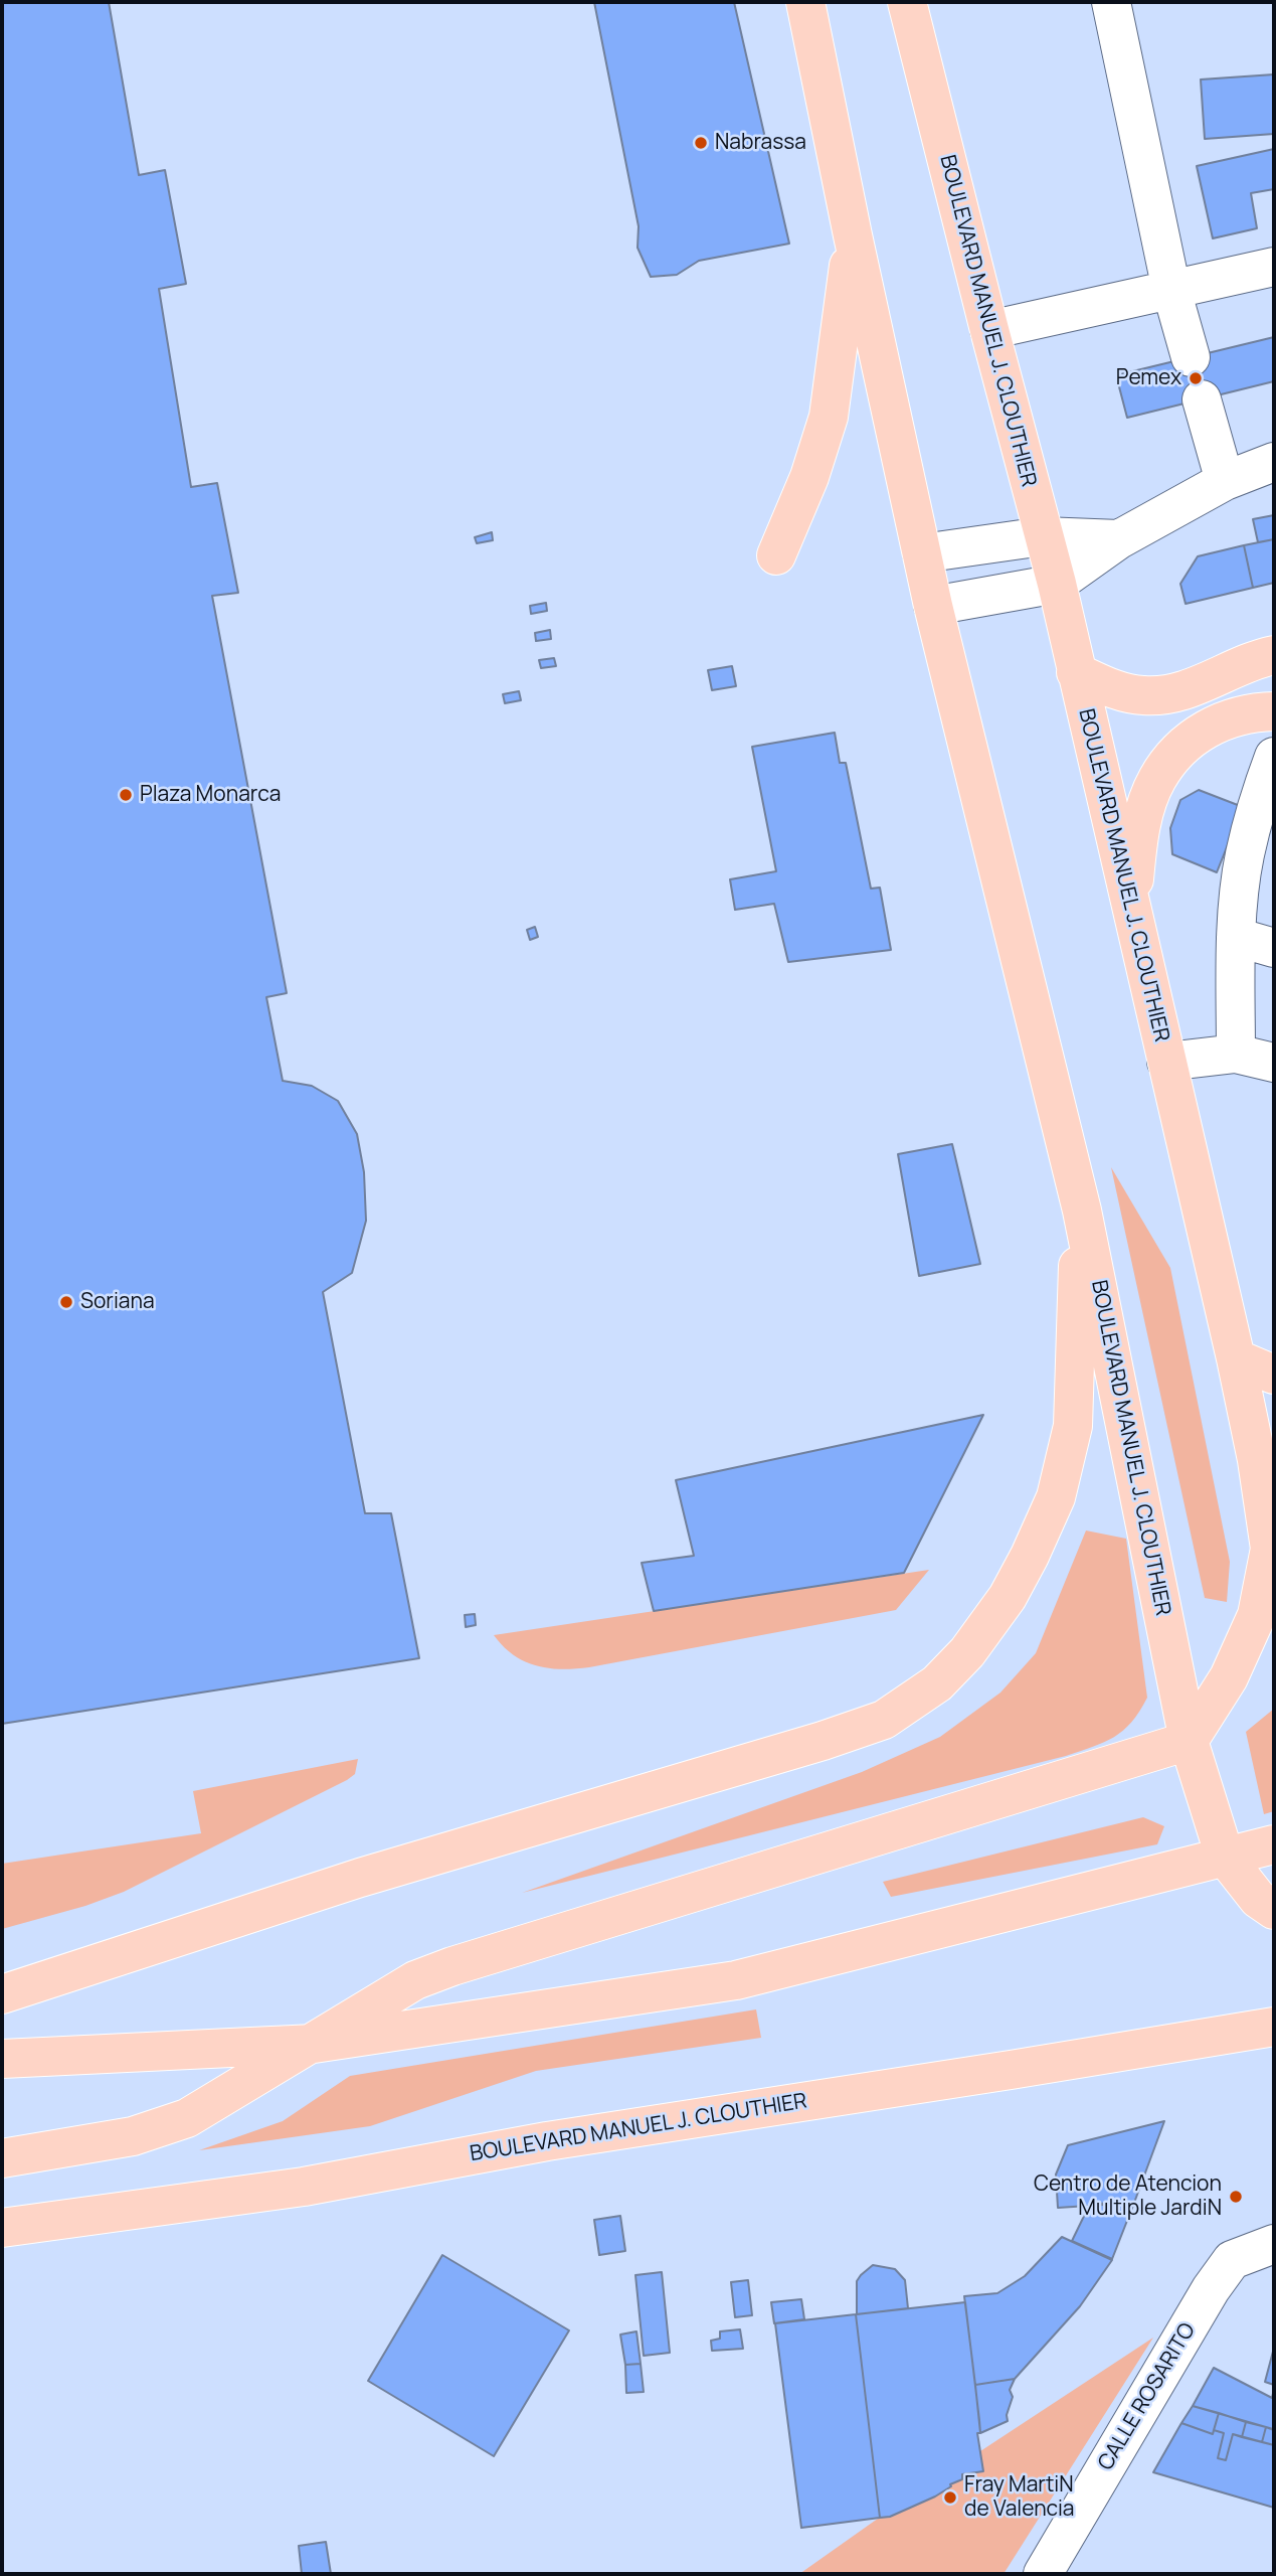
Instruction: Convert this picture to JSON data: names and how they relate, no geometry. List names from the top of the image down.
{
  "streets": {
    "main road": ["BOULEVARD MANUEL J. CLOUTHIER"],
    "street": ["CALLE ROSARITO"]
  },
  "places": [
    "Nabrassa",
    "Pemex",
    "Plaza Monarca",
    "Soriana",
    "Centro de Atencion Multiple JardiN",
    "Fray MartiN de Valencia"
  ]
}
